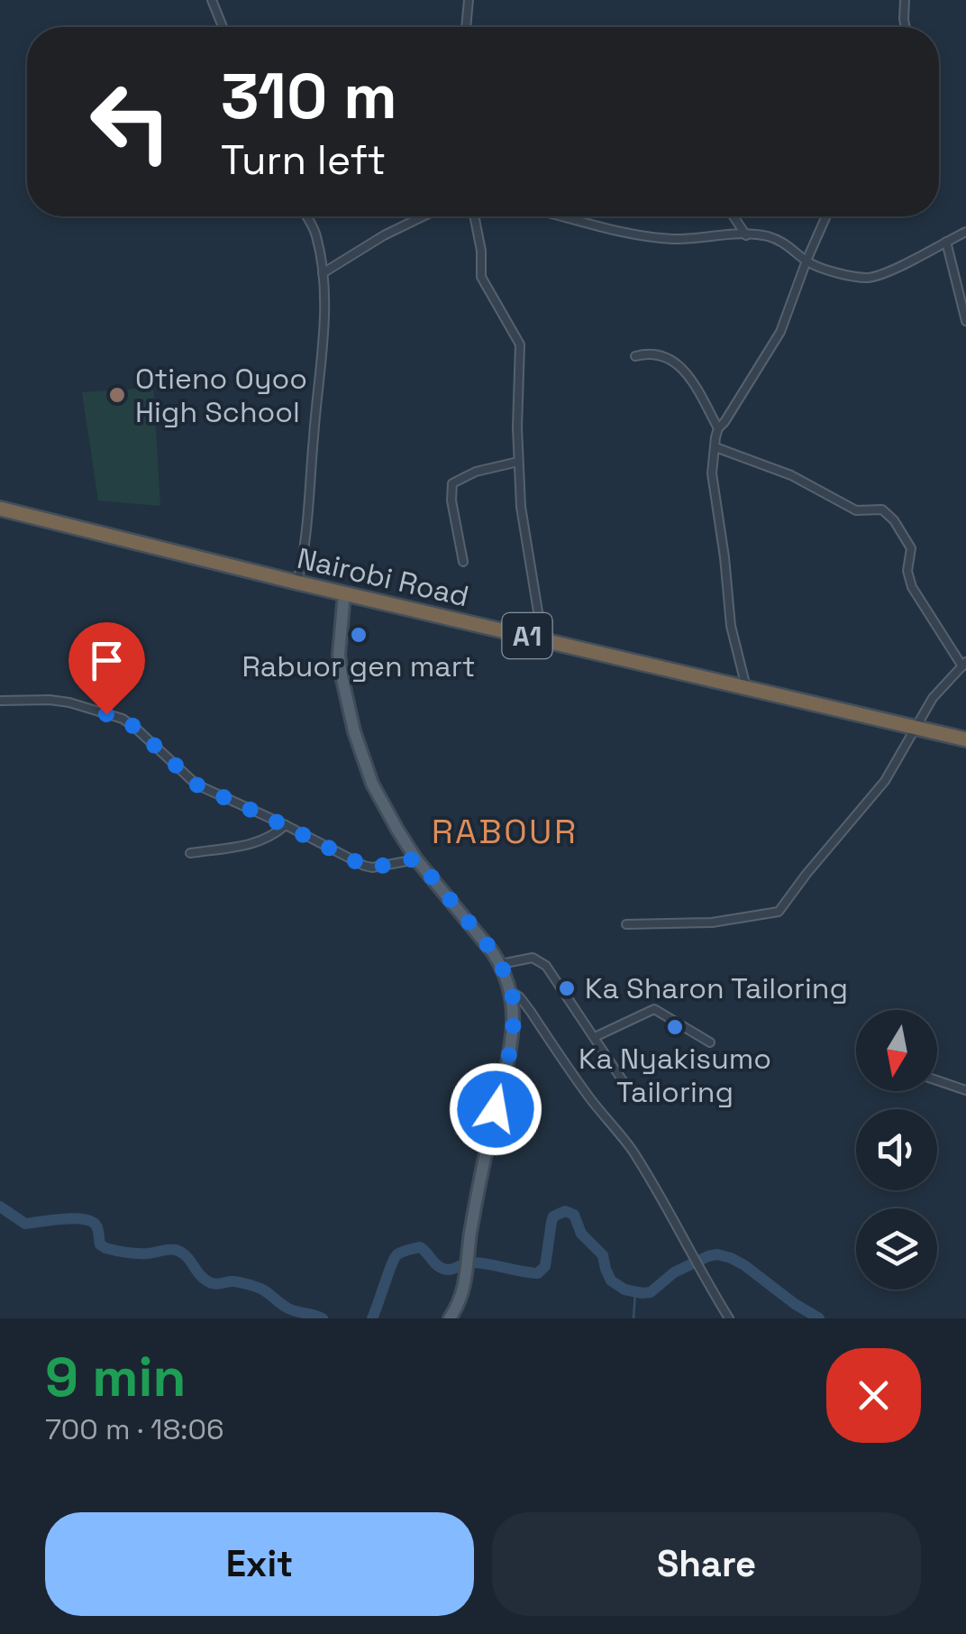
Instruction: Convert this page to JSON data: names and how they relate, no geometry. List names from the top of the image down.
{
  "streets": {
    "highway": ["Nairobi Road", "A1"]
  },
  "districts": ["RABOUR"],
  "places": [
    "Otieno Oyoo High School",
    "Rabuor gen mart",
    "Ka Sharon Tailoring",
    "Ka Nyakisumo Tailoring"
  ],
  "north": "bottom",
  "page": {
    "turn": ["310 m", "Turn left"],
    "heading": ["9 min", "700 m · 18:06"],
    "buttons": ["Exit", "Share"]
  }
}
